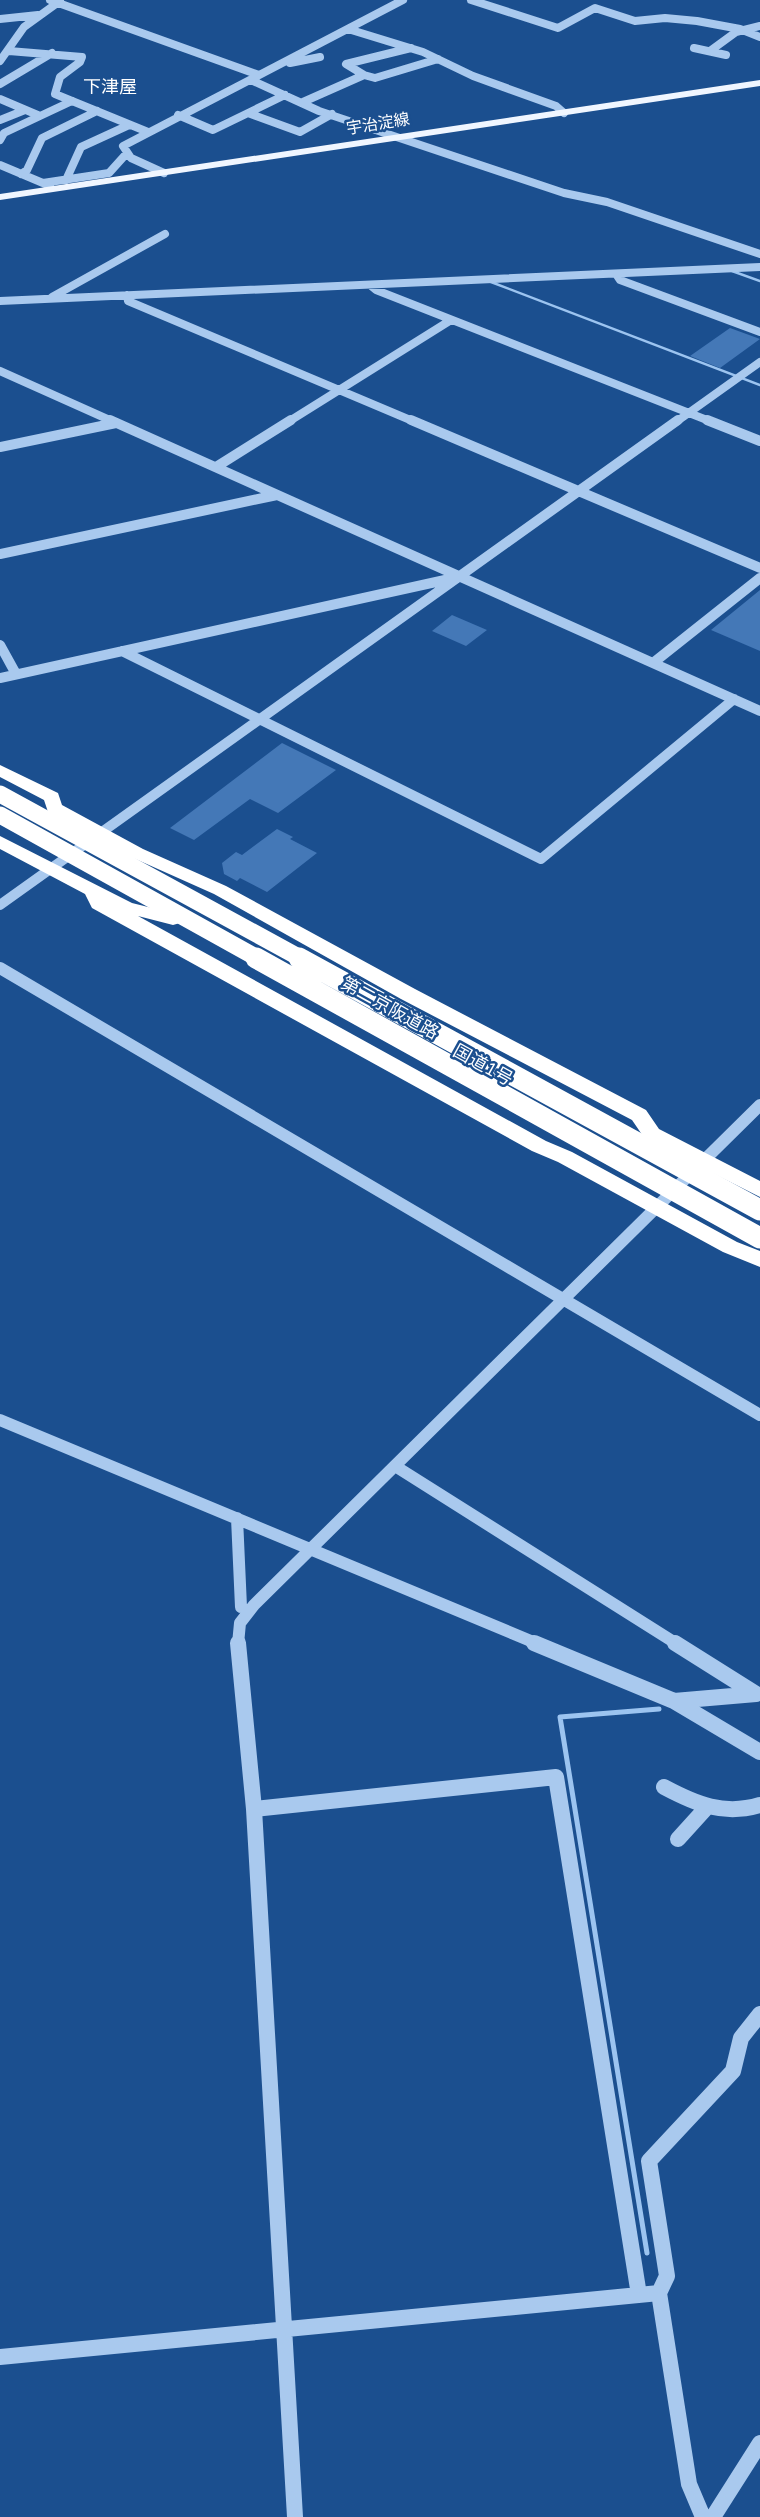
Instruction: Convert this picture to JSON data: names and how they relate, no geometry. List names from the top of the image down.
{
  "streets": {
    "highway": ["第二京阪道路", "国道1号"],
    "main road": ["宇治淀線"]
  },
  "crossings": [
    ["第二京阪道路", "国道1号"]
  ],
  "districts": ["下津屋"]
}
